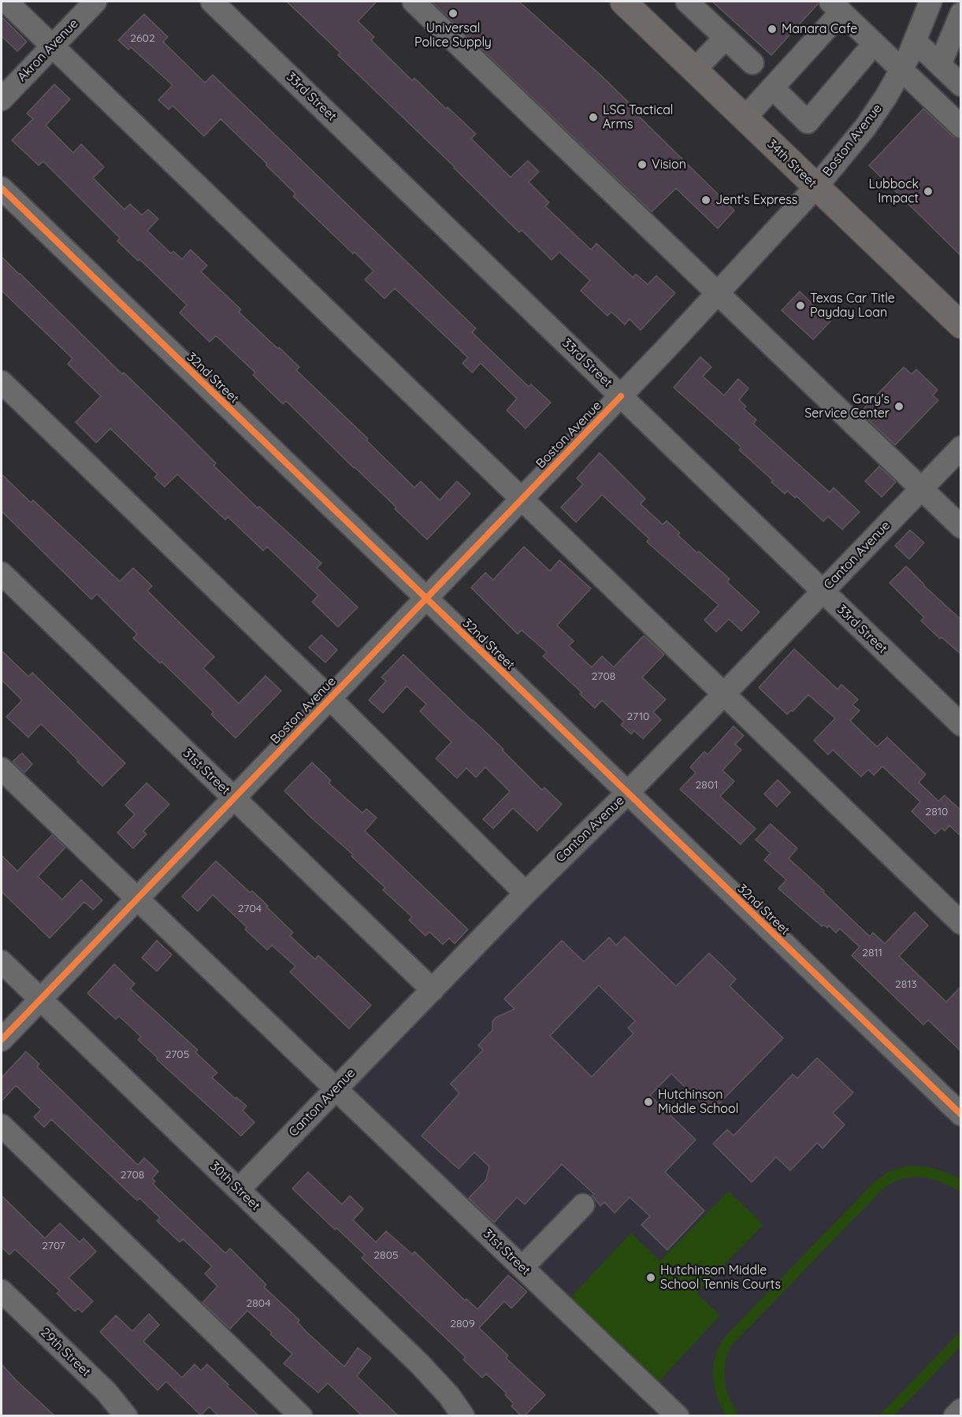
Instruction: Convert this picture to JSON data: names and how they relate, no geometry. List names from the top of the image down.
{
  "streets": {
    "main road": ["34th Street"],
    "street": [
      "Akron Avenue",
      "33rd Street",
      "Boston Avenue",
      "32nd Street",
      "Canton Avenue",
      "31st Street",
      "30th Street",
      "29th Street"
    ]
  },
  "crossings": [
    ["33rd Street", "Boston Avenue"],
    ["33rd Street", "Canton Avenue"],
    ["Boston Avenue", "34th Street"],
    ["Boston Avenue", "32nd Street"],
    ["Boston Avenue", "31st Street"],
    ["Boston Avenue", "30th Street"],
    ["32nd Street", "Canton Avenue"],
    ["Canton Avenue", "31st Street"],
    ["Canton Avenue", "30th Street"]
  ],
  "places": [
    "Universal Police Supply",
    "Manara Cafe",
    "LSG Tactical Arms",
    "Vision",
    "Lubbock Impact",
    "Jent's Express",
    "Texas Car Title Payday Loan",
    "Gary's Service Center",
    "Hutchinson Middle School",
    "Hutchinson Middle School Tennis Courts"
  ],
  "house_numbers": [
    "2602",
    "2708",
    "2710",
    "2801",
    "2810",
    "2704",
    "2811",
    "2813",
    "2705",
    "2708",
    "2707",
    "2805",
    "2804",
    "2809"
  ]
}
